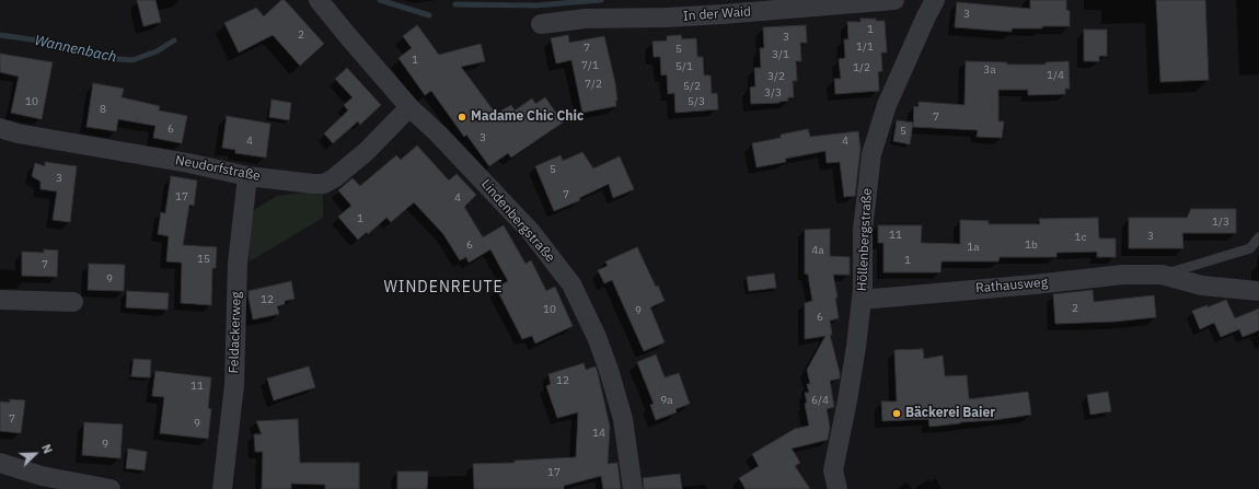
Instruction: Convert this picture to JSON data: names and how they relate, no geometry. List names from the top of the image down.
{
  "streets": {
    "street": [
      "In der Waid",
      "Neudorfstraße",
      "Lindenbergstraße",
      "Höllenbergstraße",
      "Rathausweg",
      "Feldackerweg"
    ]
  },
  "crossings": [
    ["Neudorfstraße", "Lindenbergstraße"],
    ["Neudorfstraße", "Feldackerweg"],
    ["Höllenbergstraße", "Rathausweg"]
  ],
  "districts": ["WINDENREUTE"],
  "water": ["Wannenbach"],
  "places": ["Madame Chic Chic", "Bäckerei Baier"],
  "house_numbers": [
    "3",
    "1",
    "2",
    "3",
    "1/1",
    "7",
    "5",
    "3/1",
    "1",
    "7/1",
    "5/1",
    "1/2",
    "3a",
    "1/4",
    "3/2",
    "7/2",
    "5/2",
    "3/3",
    "10",
    "5/3",
    "8",
    "7",
    "6",
    "5",
    "3",
    "4",
    "4",
    "5",
    "3",
    "7",
    "17",
    "4",
    "1",
    "1/3",
    "11",
    "3",
    "1c",
    "6",
    "1b",
    "1a",
    "4a",
    "15",
    "1",
    "7",
    "9",
    "12",
    "2",
    "10",
    "9",
    "6",
    "12",
    "11",
    "9a",
    "6/4",
    "7",
    "9",
    "14",
    "9",
    "17"
  ],
  "north": "top right"
}
